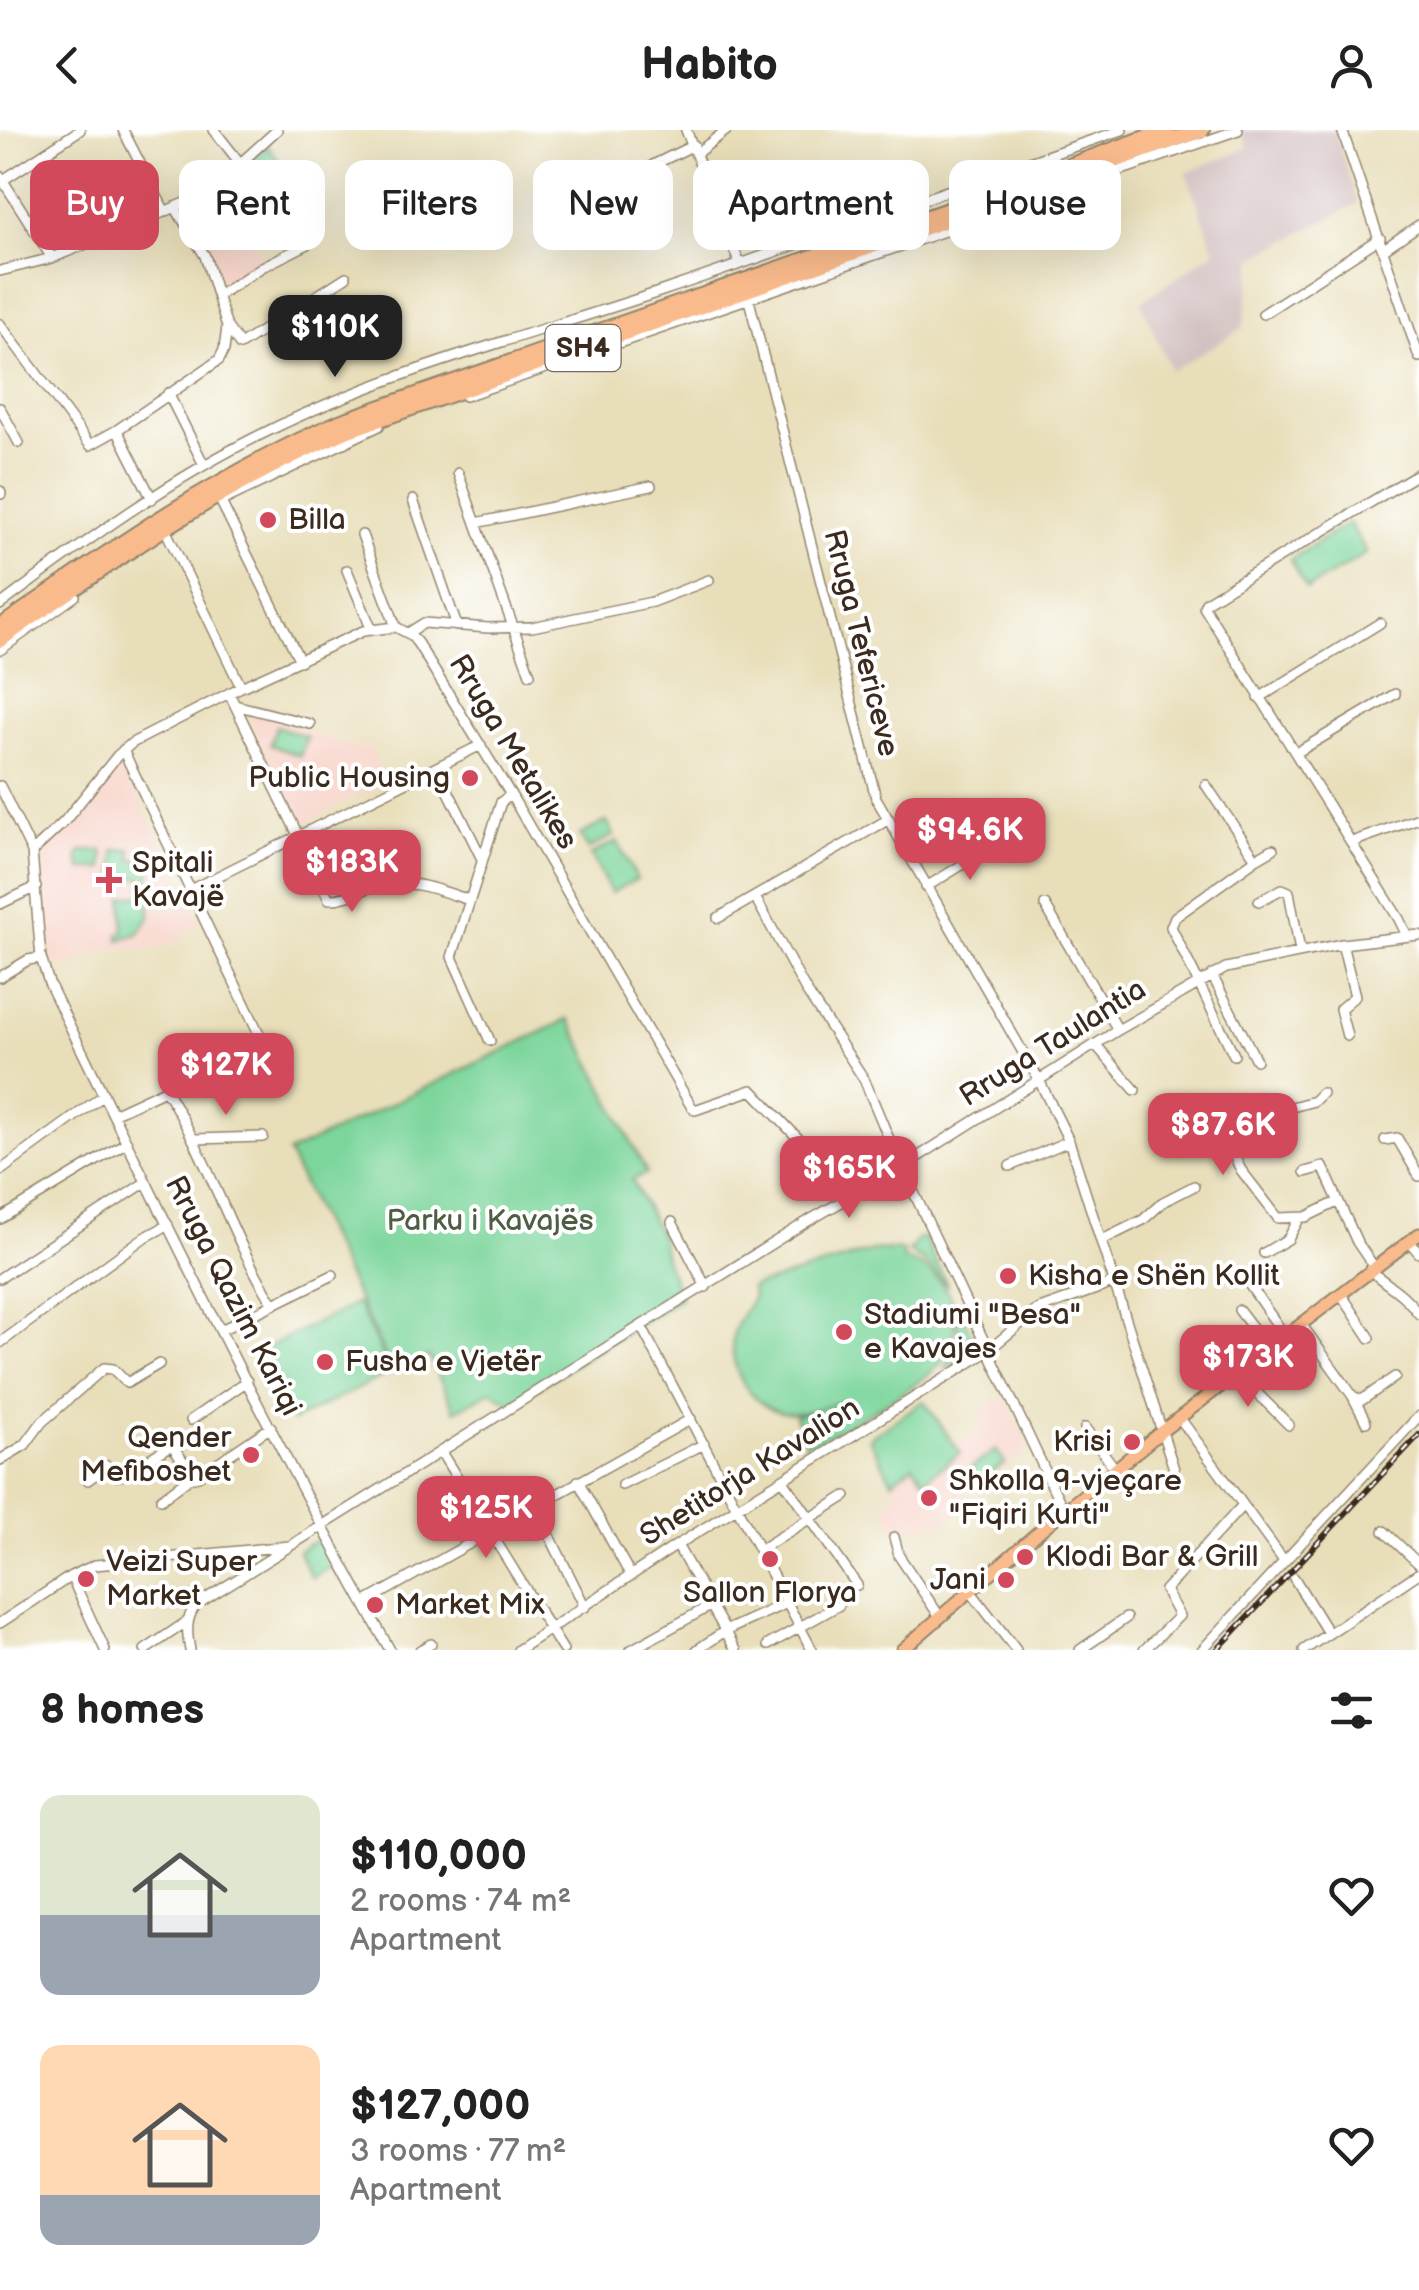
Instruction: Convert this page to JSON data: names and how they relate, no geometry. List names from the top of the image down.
{
  "streets": {
    "highway": ["SH4"],
    "street": [
      "Rruga Tefericeve",
      "Rruga Metalikes",
      "Rruga Taulantia",
      "Rruga Qazim Kariqi",
      "Shetitorja Kavalion"
    ]
  },
  "crossings": [
    ["Rruga Tefericeve", "Rruga Taulantia"],
    ["Rruga Tefericeve", "Shetitorja Kavalion"],
    ["Rruga Metalikes", "Rruga Taulantia"],
    ["Rruga Metalikes", "Rruga Qazim Kariqi"],
    ["Rruga Taulantia", "Rruga Qazim Kariqi"]
  ],
  "parks": ["Parku i Kavajës"],
  "places": {
    "other": [
      "Billa",
      "Public Housing",
      "Kisha e Shën Kollit",
      "Stadiumi \"Besa\" e Kavajes",
      "Fusha e Vjetër",
      "Krisi",
      "Qender Mefiboshet",
      "Shkolla 9-vjeçare \"Fiqiri Kurti\"",
      "Klodi Bar & Grill",
      "Sallon Florya",
      "Veizi Super Market",
      "Jani",
      "Market Mix"
    ],
    "health": ["Spitali Kavajë"]
  },
  "page": {
    "header": "Habito",
    "chip": [
      "Buy",
      "Rent",
      "Filters",
      "New",
      "Apartment",
      "House"
    ],
    "price": [
      "$110K",
      "$94.6K",
      "$183K",
      "$127K",
      "$87.6K",
      "$165K",
      "$173K",
      "$125K"
    ],
    "heading": "8 homes",
    "list": [
      {
        "name": "$110,000",
        "note": "2 rooms · 74 m² · Apartment"
      },
      {
        "name": "$127,000",
        "note": "3 rooms · 77 m² · Apartment"
      }
    ]
  }
}
